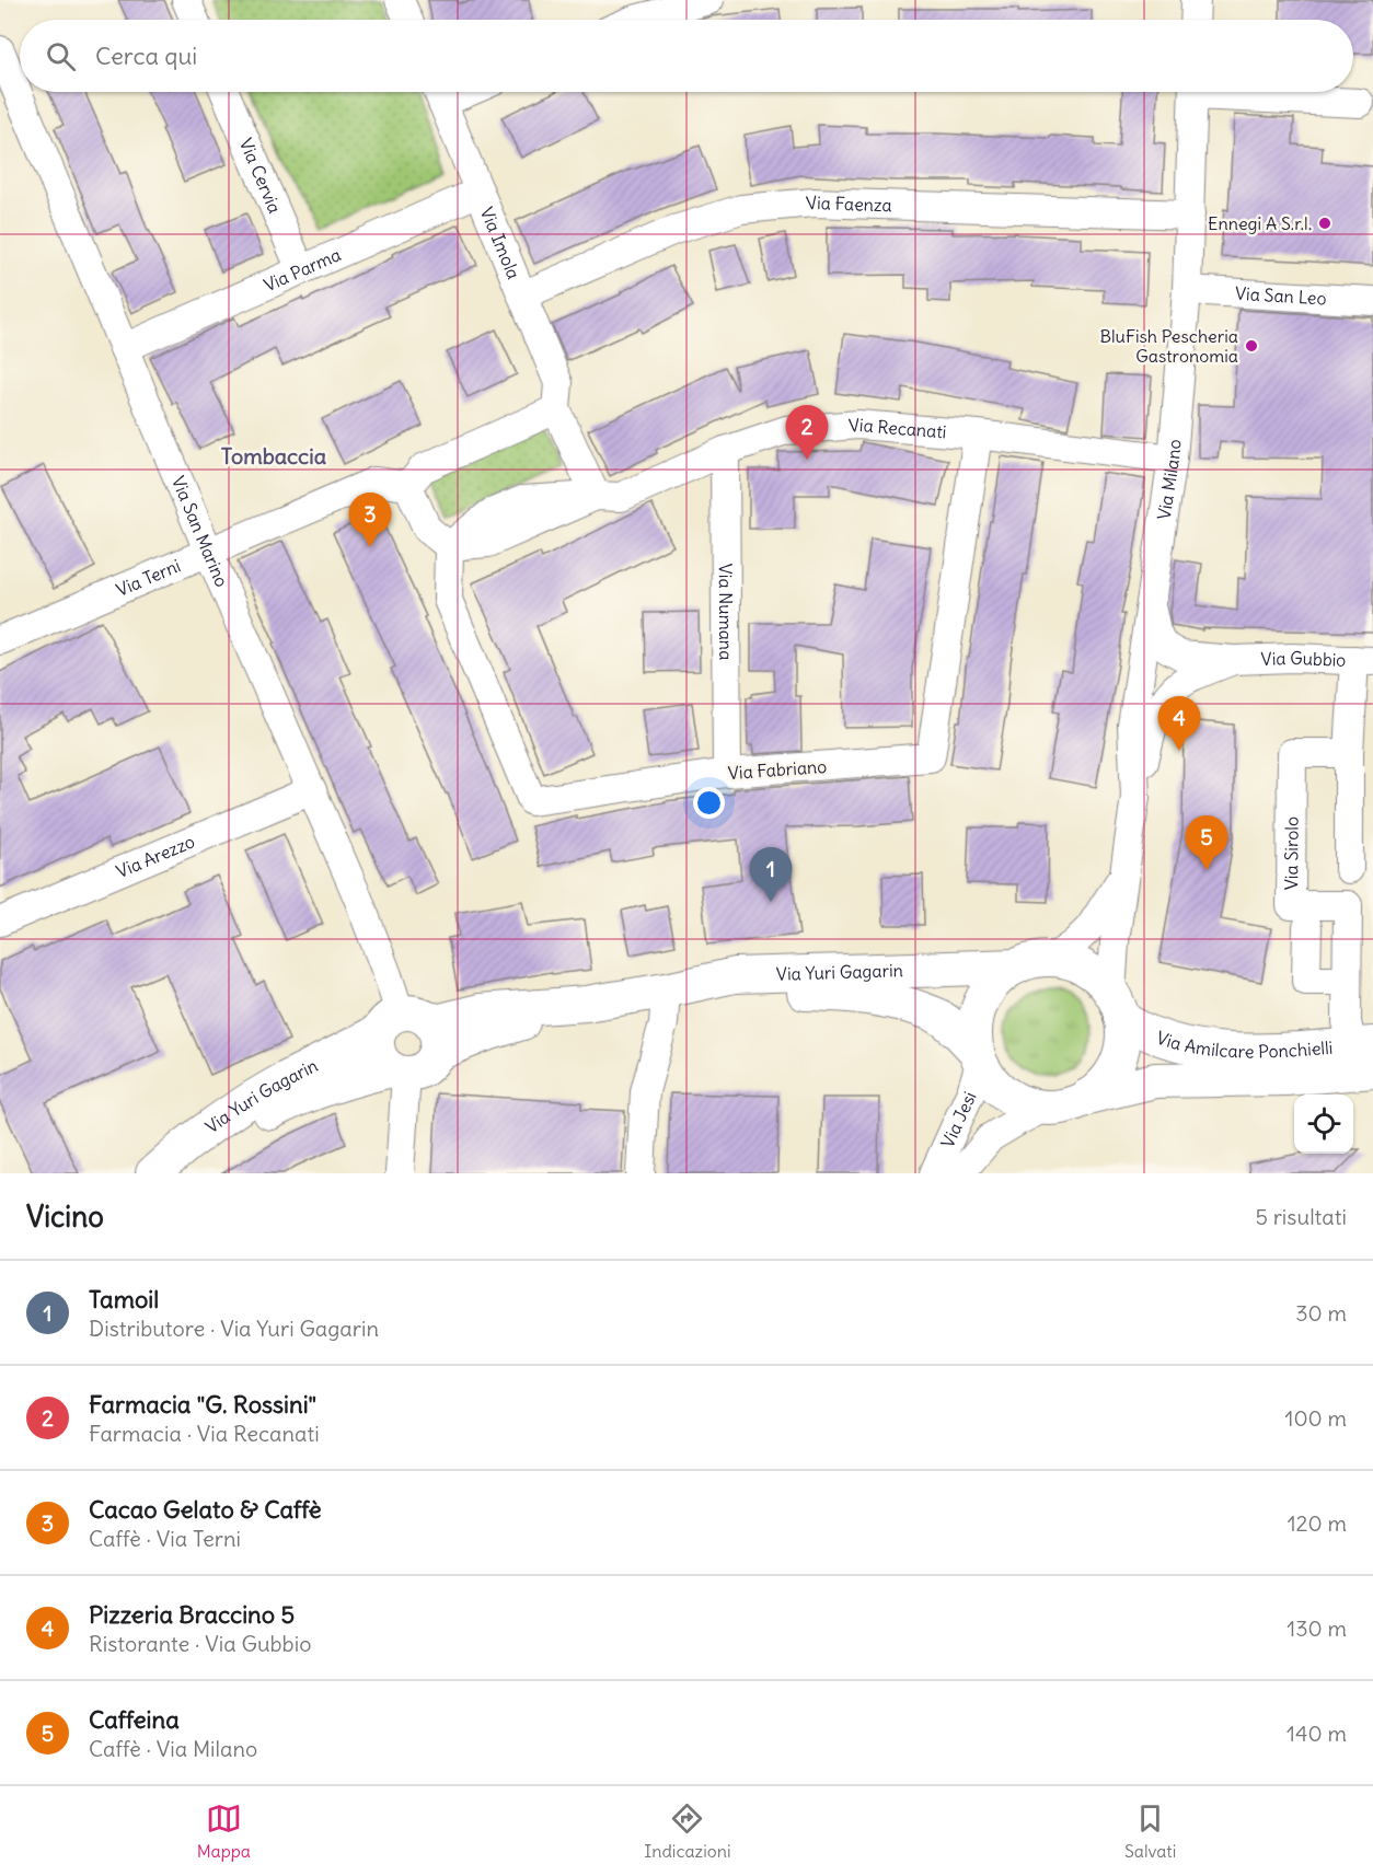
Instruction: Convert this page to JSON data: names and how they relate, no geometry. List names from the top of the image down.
{
  "streets": {
    "main road": ["Via Yuri Gagarin", "Via Amilcare Ponchielli"],
    "street": [
      "Via Cervia",
      "Via Faenza",
      "Via Imola",
      "Via Parma",
      "Via San Leo",
      "Via Recanati",
      "Via Milano",
      "Via San Marino",
      "Via Terni",
      "Via Numana",
      "Via Gubbio",
      "Via Fabriano",
      "Via Sirolo",
      "Via Arezzo",
      "Via Jesi"
    ]
  },
  "crossings": [
    ["Via Cervia", "Via Parma"],
    ["Via Faenza", "Via Imola"],
    ["Via Faenza", "Via Milano"],
    ["Via Imola", "Via Parma"],
    ["Via Parma", "Via San Marino"],
    ["Via San Leo", "Via Milano"],
    ["Via Recanati", "Via Milano"],
    ["Via Recanati", "Via Numana"],
    ["Via Recanati", "Via Fabriano"],
    ["Via Milano", "Via Gubbio"],
    ["Via Milano", "Via Yuri Gagarin"],
    ["Via Milano", "Via Amilcare Ponchielli"],
    ["Via Milano", "Via Jesi"],
    ["Via San Marino", "Via Terni"],
    ["Via San Marino", "Via Arezzo"],
    ["Via San Marino", "Via Yuri Gagarin"],
    ["Via Numana", "Via Fabriano"],
    ["Via Sirolo", "Via Amilcare Ponchielli"],
    ["Via Yuri Gagarin", "Via Amilcare Ponchielli"],
    ["Via Yuri Gagarin", "Via Jesi"],
    ["Via Amilcare Ponchielli", "Via Jesi"]
  ],
  "districts": ["Tombaccia"],
  "places": ["Ennegi A S.r.l.", "BluFish Pescheria Gastronomia"],
  "page": {
    "search": "Cerca qui",
    "pins": [
      "2",
      "3",
      "4",
      "5",
      "1"
    ],
    "heading": ["Vicino", "5 risultati"],
    "list": [
      {
        "mark": "1",
        "name": "Tamoil",
        "note": "Distributore · Via Yuri Gagarin",
        "value": "30 m"
      },
      {
        "mark": "2",
        "name": "Farmacia \"G. Rossini\"",
        "note": "Farmacia · Via Recanati",
        "value": "100 m"
      },
      {
        "mark": "3",
        "name": "Cacao Gelato & Caffè",
        "note": "Caffè · Via Terni",
        "value": "120 m"
      },
      {
        "mark": "4",
        "name": "Pizzeria Braccino 5",
        "note": "Ristorante · Via Gubbio",
        "value": "130 m"
      },
      {
        "mark": "5",
        "name": "Caffeina",
        "note": "Caffè · Via Milano",
        "value": "140 m"
      }
    ],
    "nav": ["Mappa", "Indicazioni", "Salvati"]
  }
}
